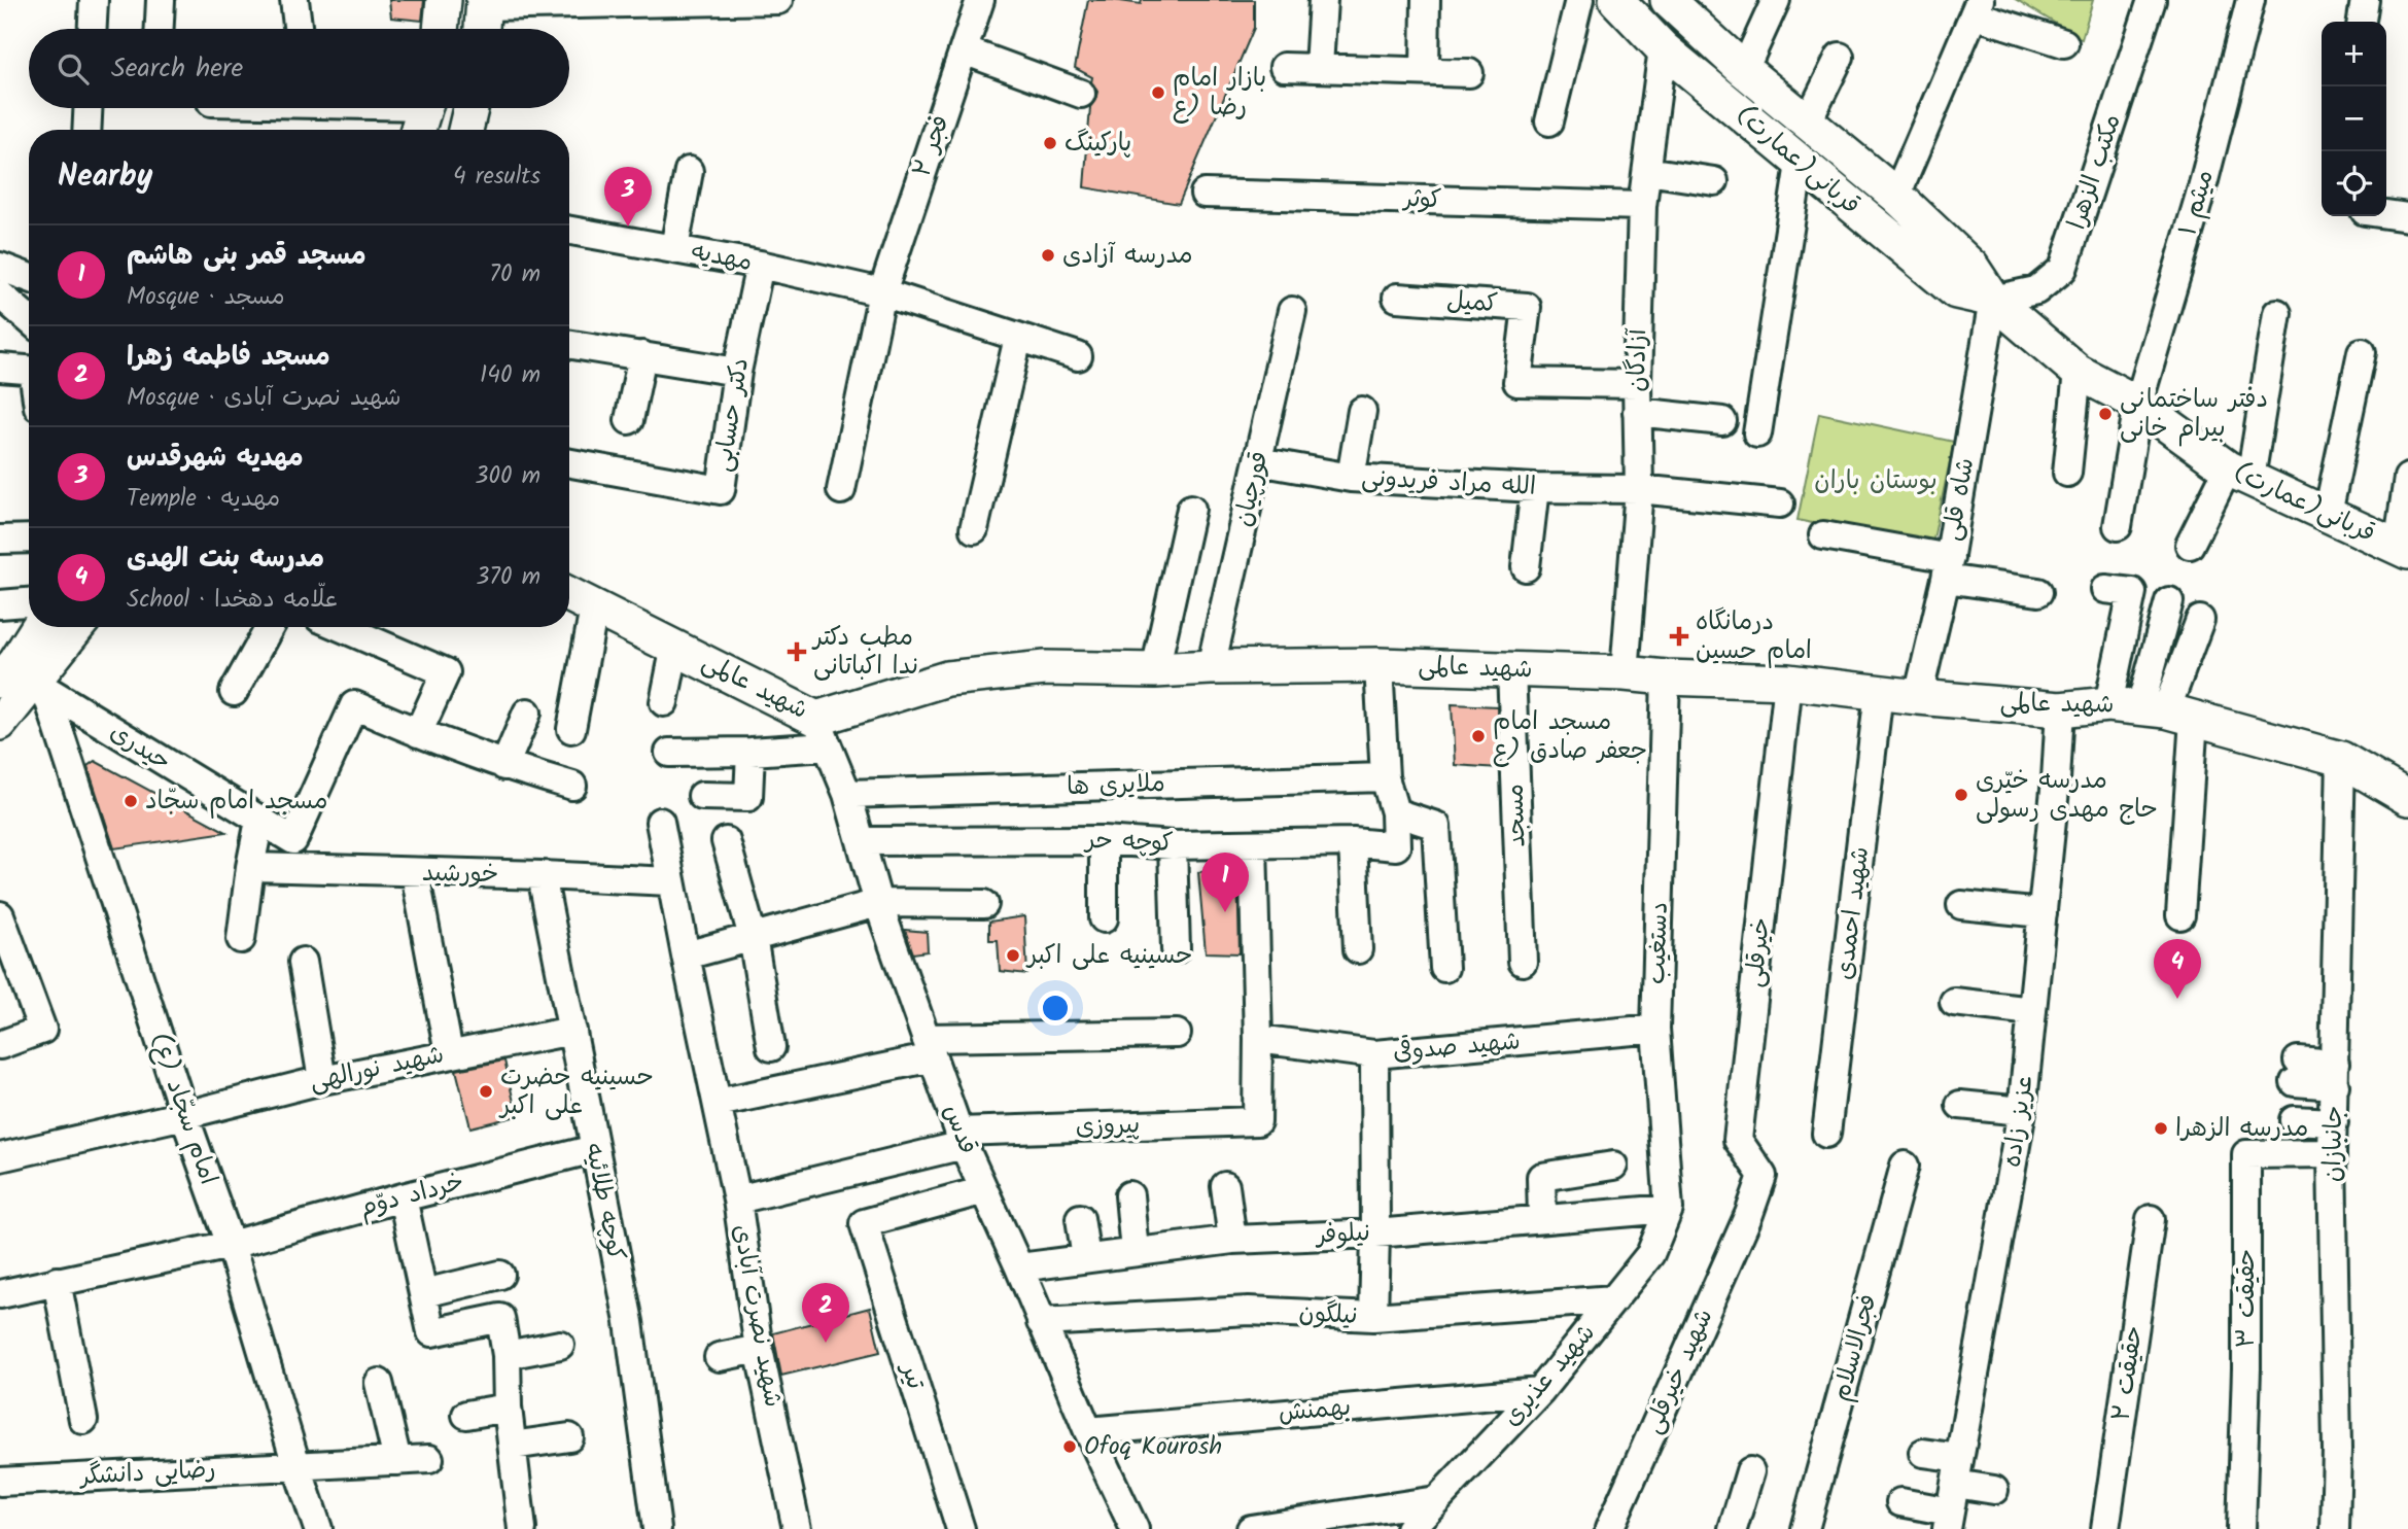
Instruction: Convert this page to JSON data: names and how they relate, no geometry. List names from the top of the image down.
{
  "streets": {
    "main road": ["(عمارت)قربانی", "شهید عالمی"],
    "street": [
      "فجر ۲",
      "مکتب الزهرا",
      "کوثر",
      "میثم ۱",
      "مهدیه",
      "کمیل",
      "آزادگان",
      "دکتر حسابی",
      "الله مراد فریدونی",
      "قورچیان",
      "شاه قلی",
      "حیدری",
      "ملایری ها",
      "مسجد",
      "کوچه حر",
      "خورشید",
      "شهید احمدی",
      "دستغیب",
      "خیرقلی",
      "شهید صدوقی",
      "شهید نورالهی",
      "امام سجّاد (ع)",
      "عزیز زاده",
      "پیروزی",
      "قدس",
      "جانبازان",
      "خرداد دوّم",
      "کوچه طلائیه",
      "نیلوفر",
      "حقیقت ۳",
      "نیلگون",
      "شهید نصرت آبادی",
      "فجرالاسلام",
      "شهید خیرقلی",
      "حقیقت ۲",
      "شهید عذیری",
      "تیر",
      "بهمنش",
      "رضایی دانشگر"
    ]
  },
  "crossings": [
    ["فجر ۲", "مهدیه"],
    ["(عمارت)قربانی", "مکتب الزهرا"],
    ["(عمارت)قربانی", "میثم ۱"],
    ["(عمارت)قربانی", "آزادگان"],
    ["(عمارت)قربانی", "شاه قلی"],
    ["مکتب الزهرا", "شاه قلی"],
    ["کوثر", "آزادگان"],
    ["مهدیه", "دکتر حسابی"],
    ["کمیل", "آزادگان"],
    ["آزادگان", "الله مراد فریدونی"],
    ["آزادگان", "شهید عالمی"],
    ["الله مراد فریدونی", "قورچیان"],
    ["قورچیان", "شهید عالمی"],
    ["شاه قلی", "شهید عالمی"],
    ["شهید عالمی", "مسجد"],
    ["شهید عالمی", "شهید احمدی"],
    ["شهید عالمی", "دستغیب"],
    ["شهید عالمی", "خیرقلی"],
    ["شهید عالمی", "عزیز زاده"],
    ["شهید عالمی", "قدس"],
    ["شهید عالمی", "جانبازان"],
    ["حیدری", "امام سجّاد (ع)"],
    ["ملایری ها", "قدس"],
    ["کوچه حر", "قدس"],
    ["خورشید", "کوچه طلائیه"],
    ["خورشید", "شهید نصرت آبادی"],
    ["دستغیب", "شهید صدوقی"],
    ["دستغیب", "نیلوفر"],
    ["دستغیب", "شهید عذیری"],
    ["خیرقلی", "شهید خیرقلی"],
    ["شهید صدوقی", "پیروزی"],
    ["شهید نورالهی", "امام سجّاد (ع)"],
    ["شهید نورالهی", "کوچه طلائیه"],
    ["امام سجّاد (ع)", "خرداد دوّم"],
    ["امام سجّاد (ع)", "رضایی دانشگر"],
    ["پیروزی", "قدس"],
    ["پیروزی", "شهید نصرت آبادی"],
    ["قدس", "نیلوفر"],
    ["قدس", "نیلگون"],
    ["قدس", "تیر"],
    ["قدس", "بهمنش"],
    ["جانبازان", "حقیقت ۳"],
    ["خرداد دوّم", "کوچه طلائیه"],
    ["نیلوفر", "شهید عذیری"],
    ["نیلگون", "شهید عذیری"],
    ["شهید عذیری", "بهمنش"]
  ],
  "parks": ["بوستان باران"],
  "places": {
    "other": [
      "بازار امام رضا (ع",
      "پارکینگ",
      "مدرسه آزادی",
      "دفتر ساختمانی بیرام خانی",
      "مسجد امام جعفر صادق (ع",
      "مدرسه خیّری حاج مهدی رسولی",
      "مسجد امام سجّاد",
      "حسینیه علی اکبر",
      "حسینیه حضرت علی اکبر",
      "مدرسه الزهرا",
      "Ofoq Kourosh"
    ],
    "health": ["درمانگاه امام حسین", "مطب دکتر ندا اکباتانی"]
  },
  "page": {
    "map_buttons": ["+", "−"],
    "search": "Search here",
    "heading": ["Nearby", "4 results"],
    "pins": [
      "3",
      "1",
      "4",
      "2"
    ],
    "list": [
      {
        "mark": "1",
        "name": "مسجد قمر بنی هاشم",
        "note": "Mosque · مسجد",
        "value": "70 m"
      },
      {
        "mark": "2",
        "name": "مسجد فاطمه زهرا",
        "note": "Mosque · شهید نصرت آبادی",
        "value": "140 m"
      },
      {
        "mark": "3",
        "name": "مهدیه شهرقدس",
        "note": "Temple · مهدیه",
        "value": "300 m"
      },
      {
        "mark": "4",
        "name": "مدرسه بنت الهدی",
        "note": "School · علّامه دهخدا",
        "value": "370 m"
      }
    ]
  }
}
